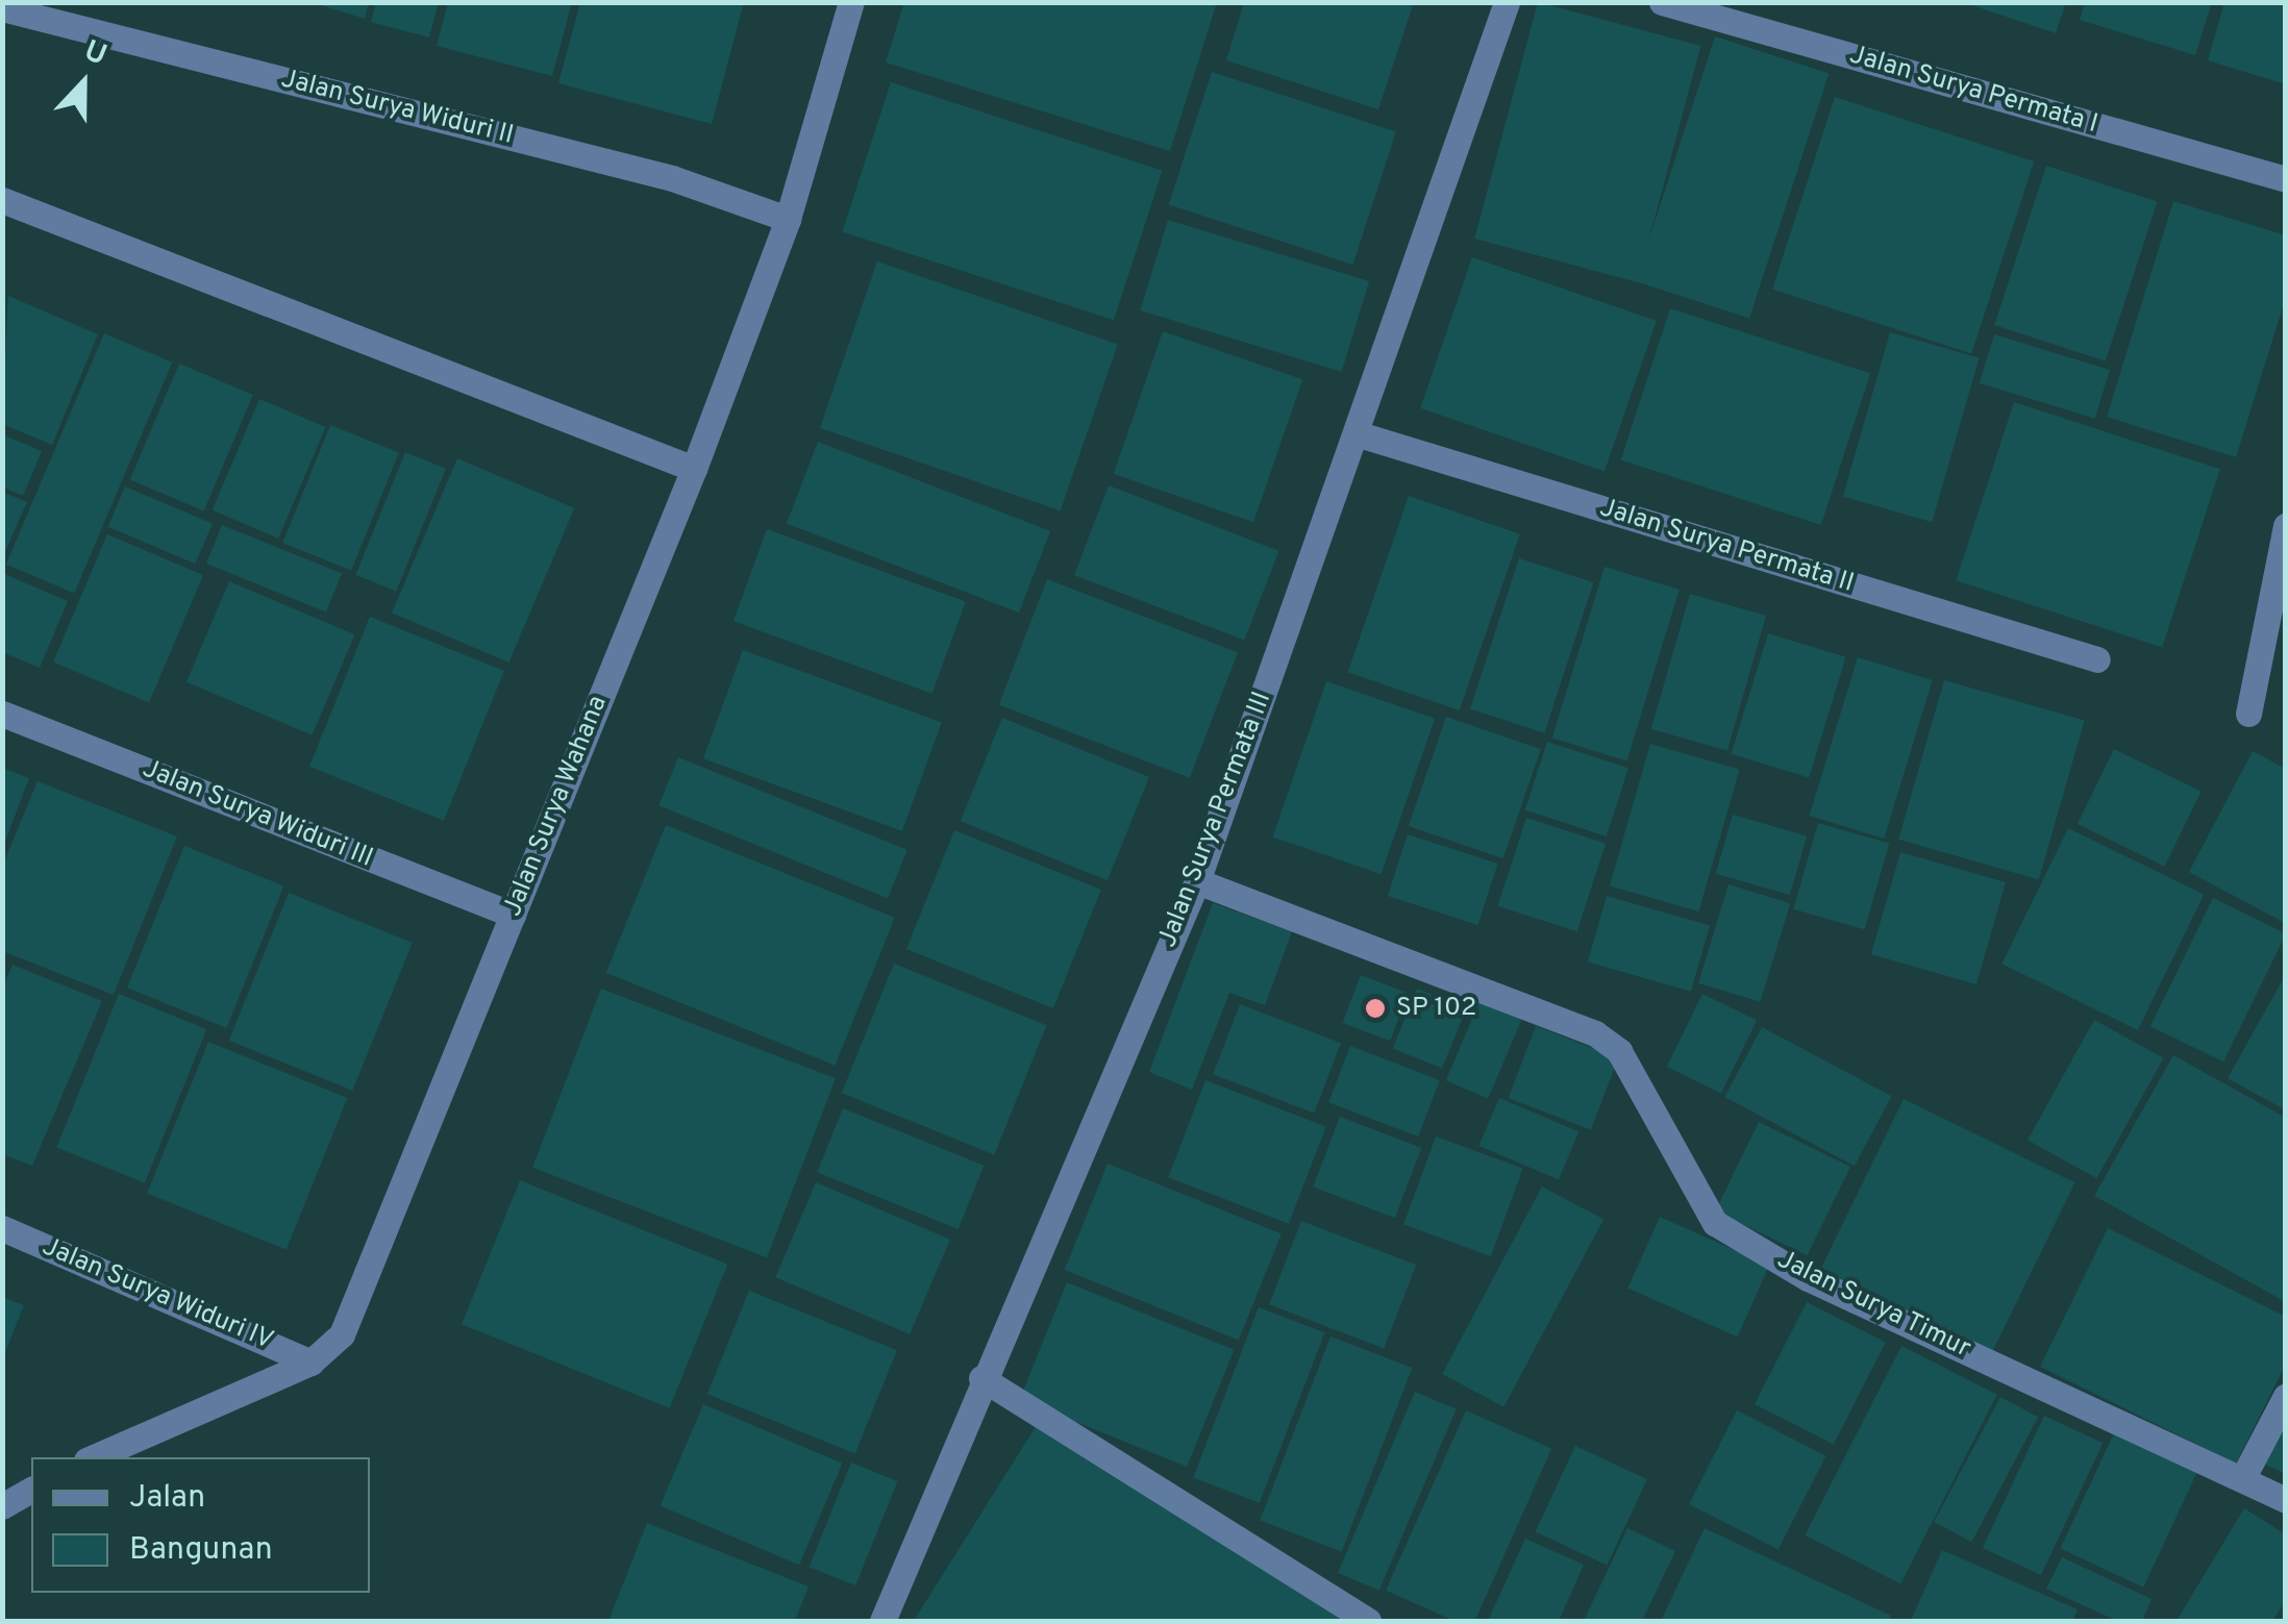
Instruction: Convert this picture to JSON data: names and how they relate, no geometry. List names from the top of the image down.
{
  "streets": {
    "street": [
      "Jalan Surya Permata I",
      "Jalan Surya Widuri II",
      "Jalan Surya Permata II",
      "Jalan Surya Wahana",
      "Jalan Surya Widuri III",
      "Jalan Surya Permata III",
      "Jalan Surya Widuri IV",
      "Jalan Surya Timur"
    ]
  },
  "crossings": [
    ["Jalan Surya Widuri II", "Jalan Surya Wahana"],
    ["Jalan Surya Permata II", "Jalan Surya Permata III"],
    ["Jalan Surya Wahana", "Jalan Surya Widuri III"],
    ["Jalan Surya Wahana", "Jalan Surya Widuri IV"],
    ["Jalan Surya Permata III", "Jalan Surya Timur"]
  ],
  "places": ["SP 102"],
  "legend": ["Jalan", "Bangunan"],
  "north": "top"
}
